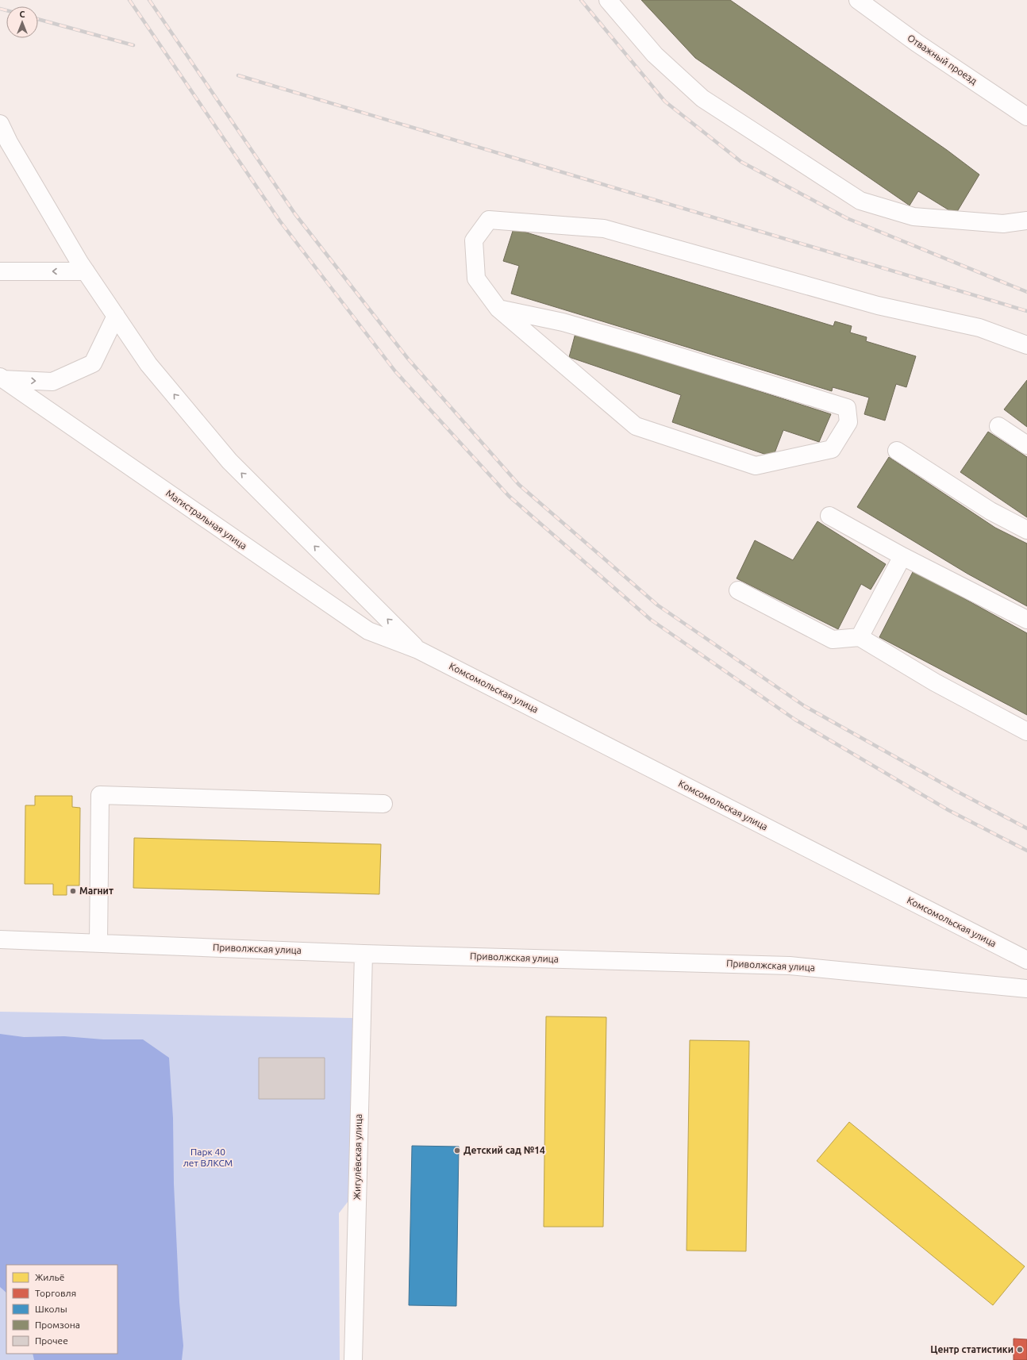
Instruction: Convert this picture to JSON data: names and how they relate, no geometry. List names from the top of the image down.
{
  "streets": {
    "street": [
      "Отважный проезд",
      "Магистральная улица",
      "Комсомольская улица",
      "Приволжская улица",
      "Жигулёвская улица"
    ]
  },
  "crossings": [
    ["Магистральная улица", "Комсомольская улица"],
    ["Приволжская улица", "Жигулёвская улица"]
  ],
  "parks": ["Парк 40 лет ВЛКСМ"],
  "places": ["Магнит", "Детский сад №14", "Центр статистики"],
  "legend": [
    "Жильё",
    "Торговля",
    "Школы",
    "Промзона",
    "Прочее"
  ],
  "north": "top"
}
